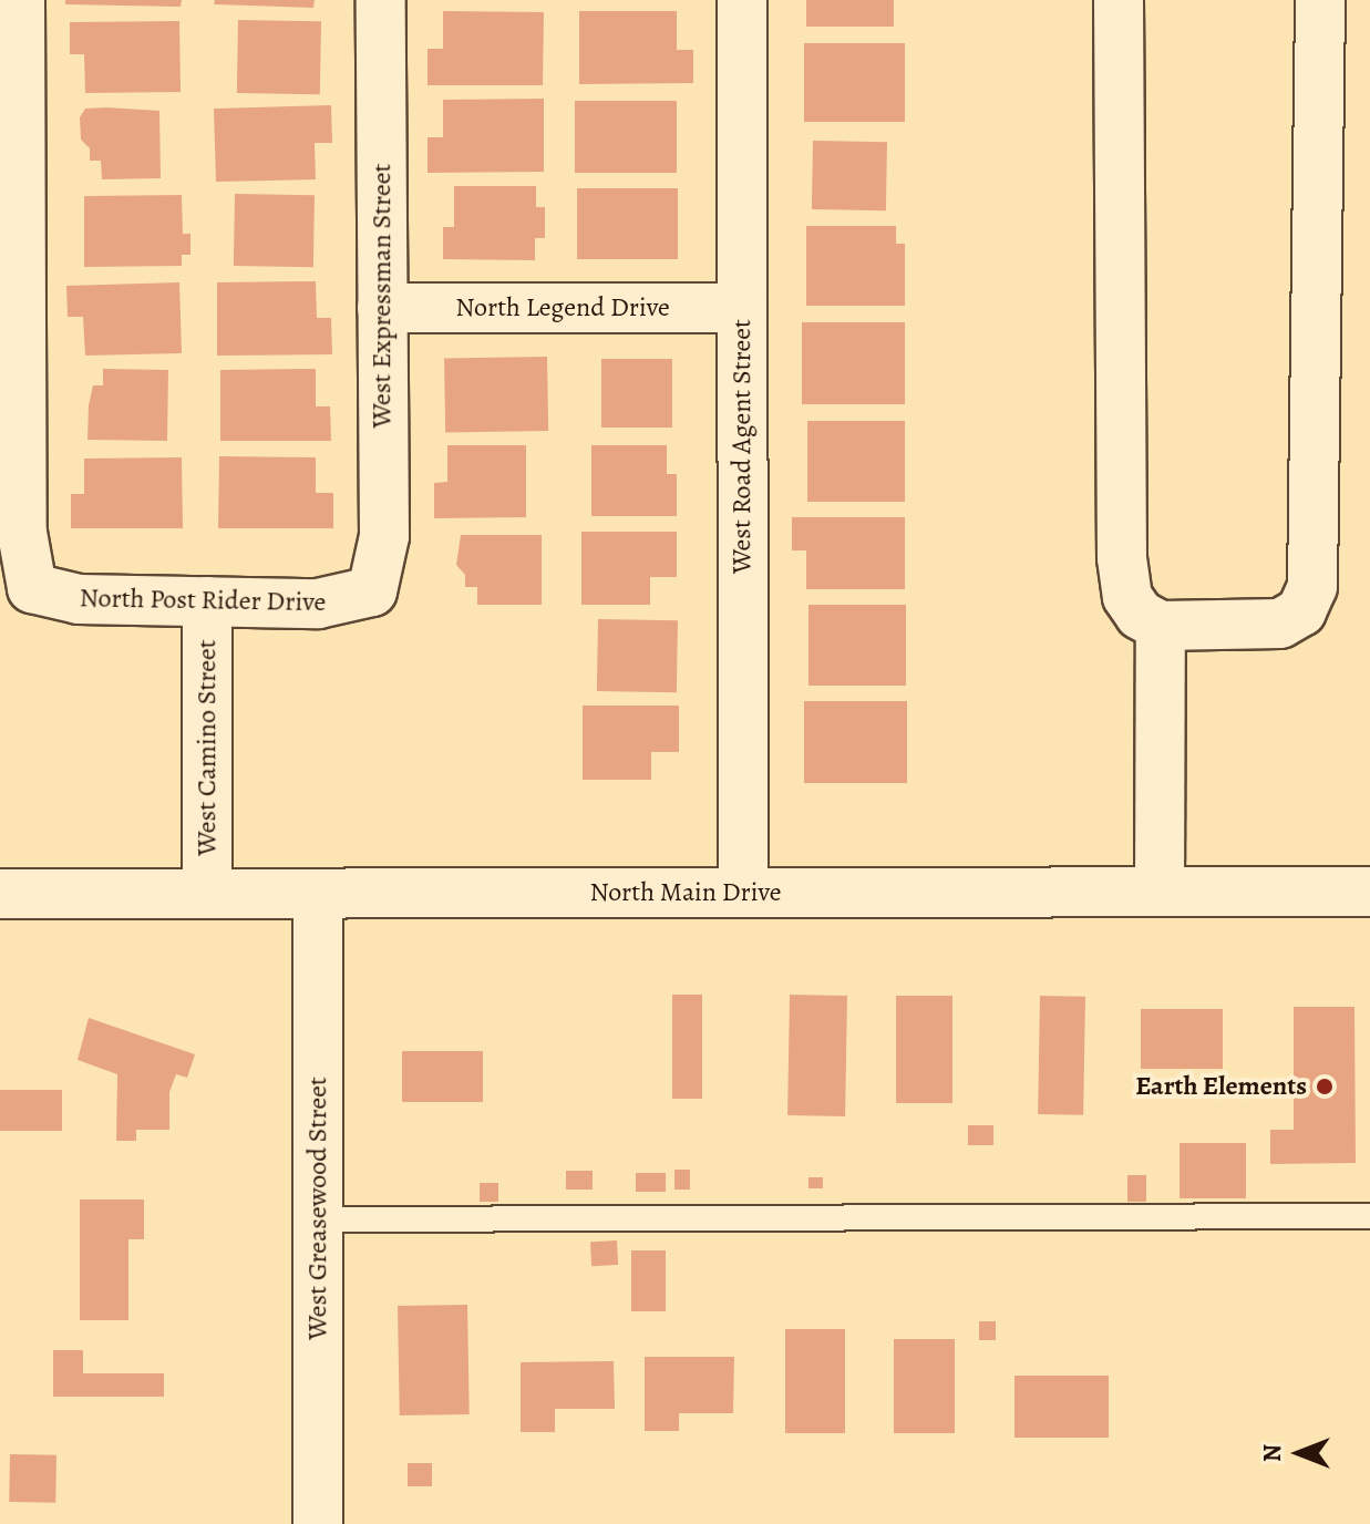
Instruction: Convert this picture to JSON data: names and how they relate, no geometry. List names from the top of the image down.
{
  "streets": {
    "street": [
      "West Expressman Street",
      "North Legend Drive",
      "West Road Agent Street",
      "North Post Rider Drive",
      "West Camino Street",
      "North Main Drive",
      "West Greasewood Street"
    ]
  },
  "crossings": [
    ["West Expressman Street", "North Legend Drive"],
    ["West Expressman Street", "North Post Rider Drive"],
    ["North Legend Drive", "West Road Agent Street"],
    ["West Road Agent Street", "North Main Drive"],
    ["North Post Rider Drive", "West Camino Street"],
    ["West Camino Street", "North Main Drive"],
    ["North Main Drive", "West Greasewood Street"]
  ],
  "places": ["Earth Elements"],
  "north": "left"
}
